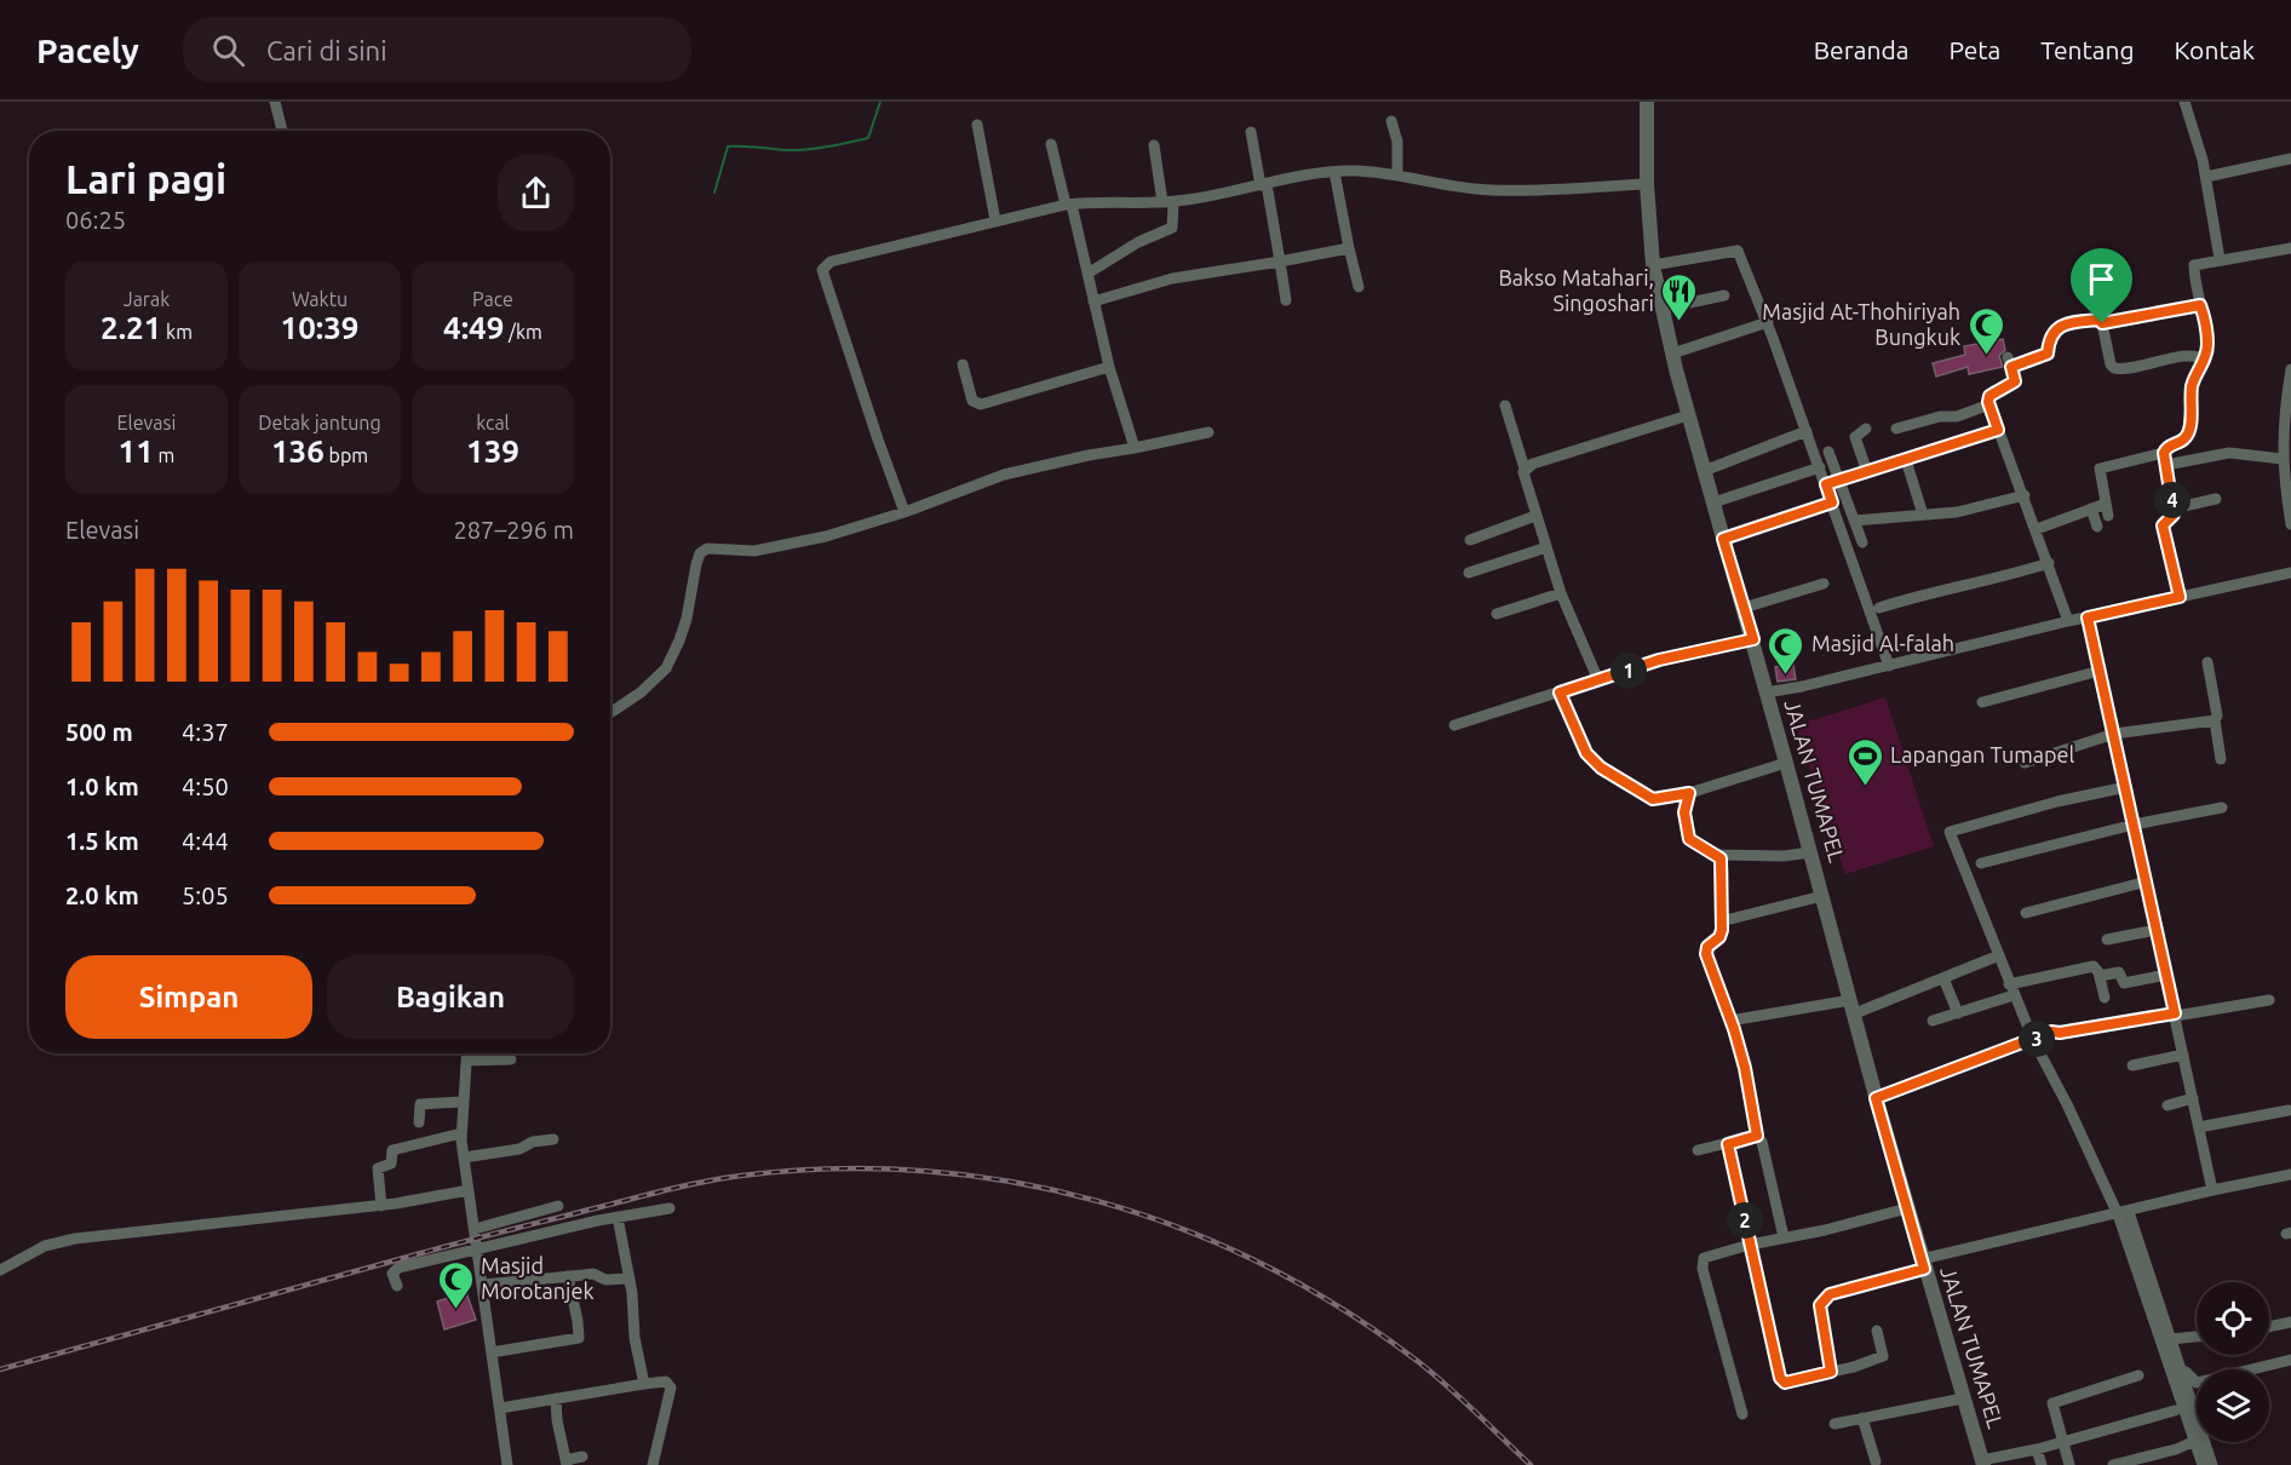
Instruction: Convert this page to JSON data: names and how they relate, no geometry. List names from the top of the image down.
{
  "streets": {
    "street": ["JALAN TUMAPEL"]
  },
  "places": {
    "restaurant": ["Bakso Matahari, Singoshari"],
    "mosque": ["Masjid At-Thohiriyah Bungkuk", "Masjid Al-falah", "Masjid Morotanjek"],
    "sports": ["Lapangan Tumapel"]
  },
  "page": {
    "header": "Pacely",
    "search": "Cari di sini",
    "nav": [
      "Beranda",
      "Peta",
      "Tentang",
      "Kontak"
    ],
    "heading": ["Lari pagi", "06:25"],
    "stats": [
      ["Jarak", "2.21 km"],
      ["Waktu", "10:39"],
      ["Pace", "4:49 /km"],
      ["Elevasi", "11 m"],
      ["Detak jantung", "136 bpm"],
      ["kcal", "139"]
    ],
    "pins": [
      "4",
      "1",
      "3",
      "2"
    ],
    "chart": ["Elevasi", "287–296 m"],
    "list": [
      {
        "name": "500 m",
        "note": "4:37"
      },
      {
        "name": "1.0 km",
        "note": "4:50"
      },
      {
        "name": "1.5 km",
        "note": "4:44"
      },
      {
        "name": "2.0 km",
        "note": "5:05"
      }
    ],
    "buttons": ["Simpan", "Bagikan"]
  }
}
